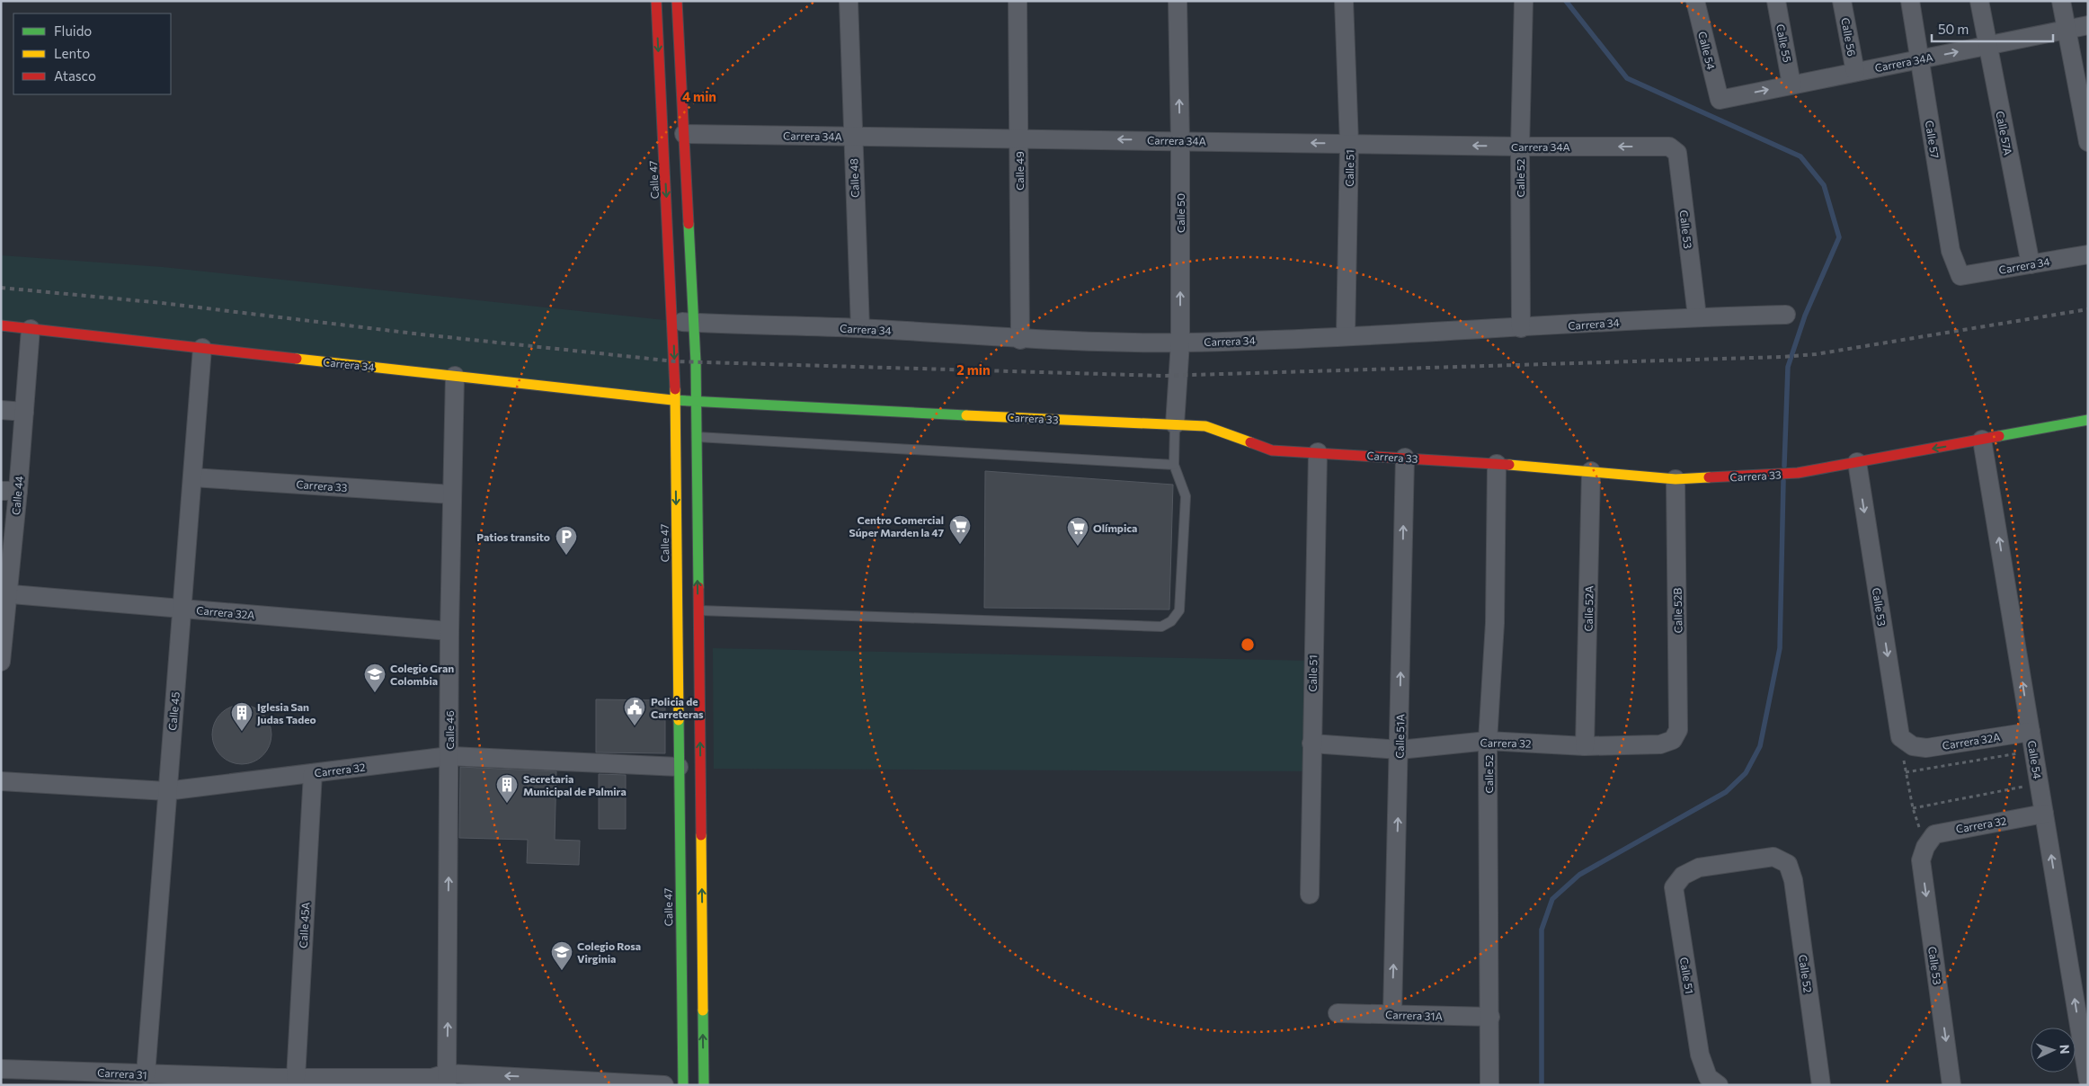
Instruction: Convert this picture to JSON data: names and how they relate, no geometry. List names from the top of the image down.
{
  "streets": {
    "main road": ["Calle 47", "Carrera 34", "Carrera 33"],
    "street": [
      "Calle 56",
      "Calle 55",
      "Calle 54",
      "Carrera 34A",
      "Calle 57A",
      "Calle 57",
      "Calle 51",
      "Calle 49",
      "Calle 48",
      "Calle 52",
      "Calle 50",
      "Calle 53",
      "Calle 44",
      "Calle 52A",
      "Calle 52B",
      "Carrera 32A",
      "Calle 45",
      "Calle 46",
      "Calle 51A",
      "Carrera 32",
      "Calle 45A",
      "Carrera 31A",
      "Carrera 31"
    ]
  },
  "crossings": [
    ["Calle 56", "Carrera 34A"],
    ["Calle 55", "Carrera 34A"],
    ["Calle 54", "Carrera 34A"],
    ["Calle 54", "Carrera 33"],
    ["Calle 54", "Carrera 32A"],
    ["Calle 54", "Carrera 32"],
    ["Carrera 34A", "Calle 57A"],
    ["Carrera 34A", "Calle 57"],
    ["Carrera 34A", "Calle 51"],
    ["Carrera 34A", "Calle 49"],
    ["Carrera 34A", "Calle 48"],
    ["Carrera 34A", "Calle 52"],
    ["Carrera 34A", "Calle 50"],
    ["Carrera 34A", "Calle 53"],
    ["Calle 57A", "Carrera 34"],
    ["Calle 57", "Carrera 34"],
    ["Calle 51", "Calle 52"],
    ["Calle 51", "Carrera 34"],
    ["Calle 51", "Carrera 33"],
    ["Calle 51", "Carrera 32"],
    ["Calle 49", "Carrera 34"],
    ["Calle 48", "Carrera 34"],
    ["Calle 52", "Carrera 34"],
    ["Calle 52", "Carrera 33"],
    ["Calle 52", "Carrera 32"],
    ["Calle 52", "Carrera 31A"],
    ["Calle 47", "Carrera 34"],
    ["Calle 47", "Carrera 32"],
    ["Calle 50", "Carrera 34"],
    ["Calle 50", "Carrera 33"],
    ["Calle 53", "Carrera 34"],
    ["Calle 53", "Carrera 33"],
    ["Calle 53", "Carrera 32A"],
    ["Calle 53", "Carrera 32"],
    ["Carrera 34", "Carrera 33"],
    ["Carrera 34", "Calle 44"],
    ["Carrera 34", "Calle 45"],
    ["Carrera 34", "Calle 46"],
    ["Carrera 33", "Calle 52A"],
    ["Carrera 33", "Calle 52B"],
    ["Carrera 33", "Calle 45"],
    ["Carrera 33", "Calle 46"],
    ["Carrera 33", "Calle 51A"],
    ["Calle 44", "Carrera 32A"],
    ["Calle 52A", "Carrera 32"],
    ["Calle 52B", "Carrera 32"],
    ["Carrera 32A", "Calle 45"],
    ["Carrera 32A", "Calle 46"],
    ["Calle 45", "Carrera 32"],
    ["Calle 45", "Carrera 31"],
    ["Calle 46", "Carrera 32"],
    ["Calle 46", "Carrera 31"],
    ["Calle 51A", "Carrera 32"],
    ["Calle 51A", "Carrera 31A"],
    ["Carrera 32", "Calle 45A"],
    ["Calle 45A", "Carrera 31"]
  ],
  "one_way": [
    "Calle 54",
    "Calle 50",
    "Calle 53",
    "Calle 46",
    "Calle 51A"
  ],
  "places": {
    "supermarket": ["Centro Comercial Súper Marden la 47", "Olímpica"],
    "parking": ["Patios transito"],
    "school or university": ["Colegio Gran Colombia", "Colegio Rosa Virginia"],
    "public building": ["Policia de Carreteras"],
    "building": ["Iglesia San Judas Tadeo", "Secretaria Municipal de Palmira"]
  },
  "legend": ["Fluido", "Lento", "Atasco"],
  "scale_bar": "50 m",
  "north": "right",
  "rings": ["4 min", "2 min"]
}
